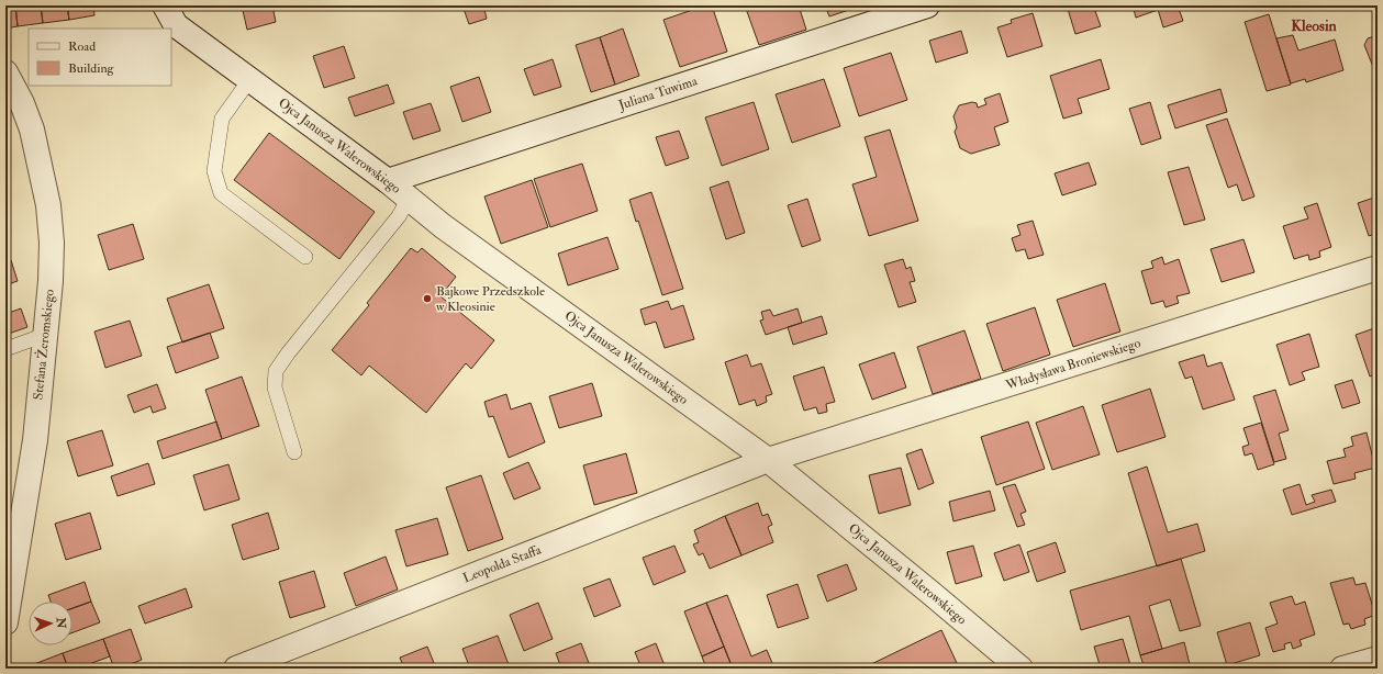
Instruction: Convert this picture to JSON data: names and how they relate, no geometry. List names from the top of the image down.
{
  "streets": {
    "street": [
      "Juliana Tuwima",
      "Ojca Janusza Walerowskiego",
      "Stefana Żeromskiego",
      "Władysława Broniewskiego",
      "Leopolda Staffa"
    ]
  },
  "crossings": [
    ["Juliana Tuwima", "Ojca Janusza Walerowskiego"],
    ["Ojca Janusza Walerowskiego", "Władysława Broniewskiego"],
    ["Ojca Janusza Walerowskiego", "Leopolda Staffa"],
    ["Władysława Broniewskiego", "Leopolda Staffa"]
  ],
  "districts": ["Kleosin"],
  "places": ["Bajkowe Przedszkole w Kleosinie"],
  "legend": ["Road", "Building"],
  "north": "right"
}
